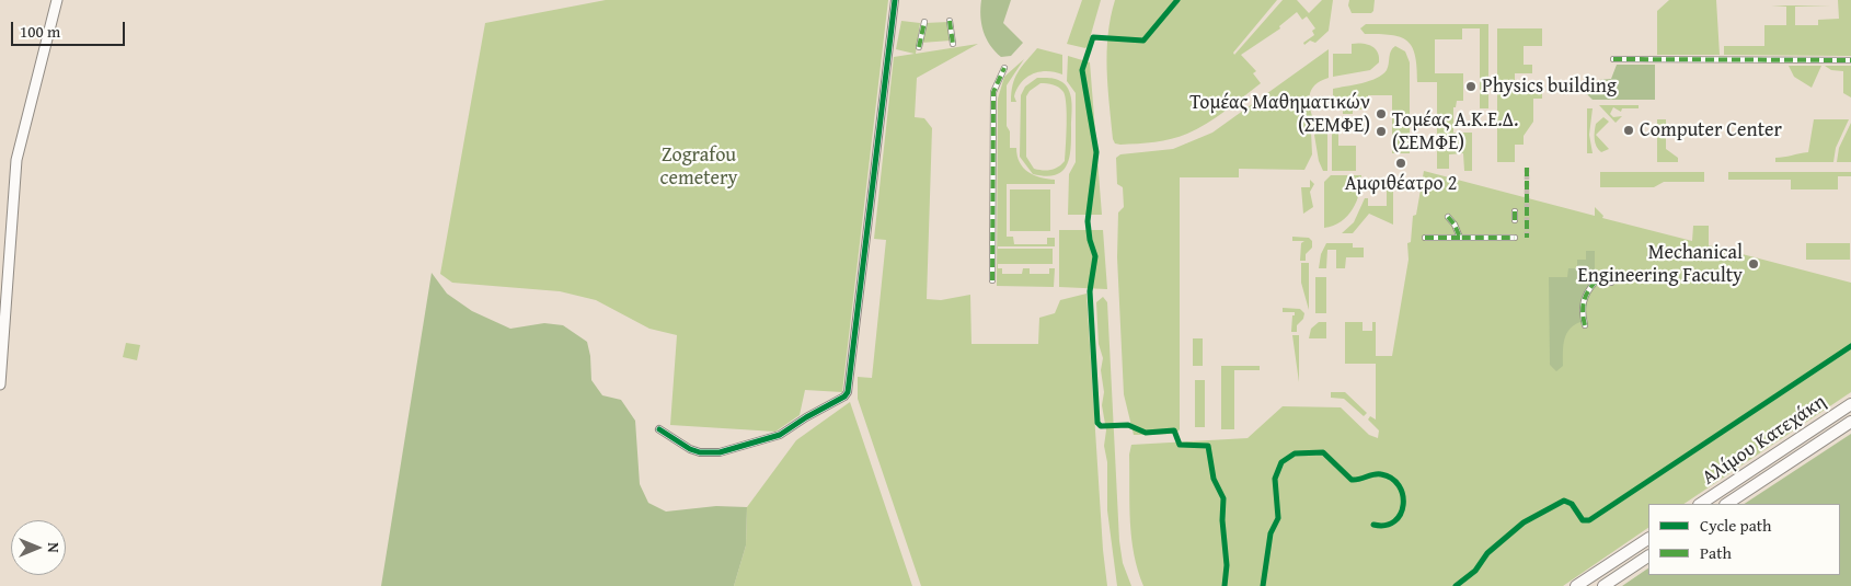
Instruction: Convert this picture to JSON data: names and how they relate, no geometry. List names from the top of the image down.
{
  "streets": {
    "main road": ["Αλίμου Κατεχάκη"]
  },
  "parks": ["Zografou cemetery"],
  "places": [
    "Physics building",
    "Τομέας Μαθηματικών (ΣΕΜΦΕ)",
    "Computer Center",
    "Τομέας Α.Κ.Ε.Δ. (ΣΕΜΦΕ)",
    "Αμφιθέατρο 2",
    "Mechanical Engineering Faculty"
  ],
  "legend": ["Cycle path", "Path"],
  "scale_bar": "100 m",
  "north": "right"
}
